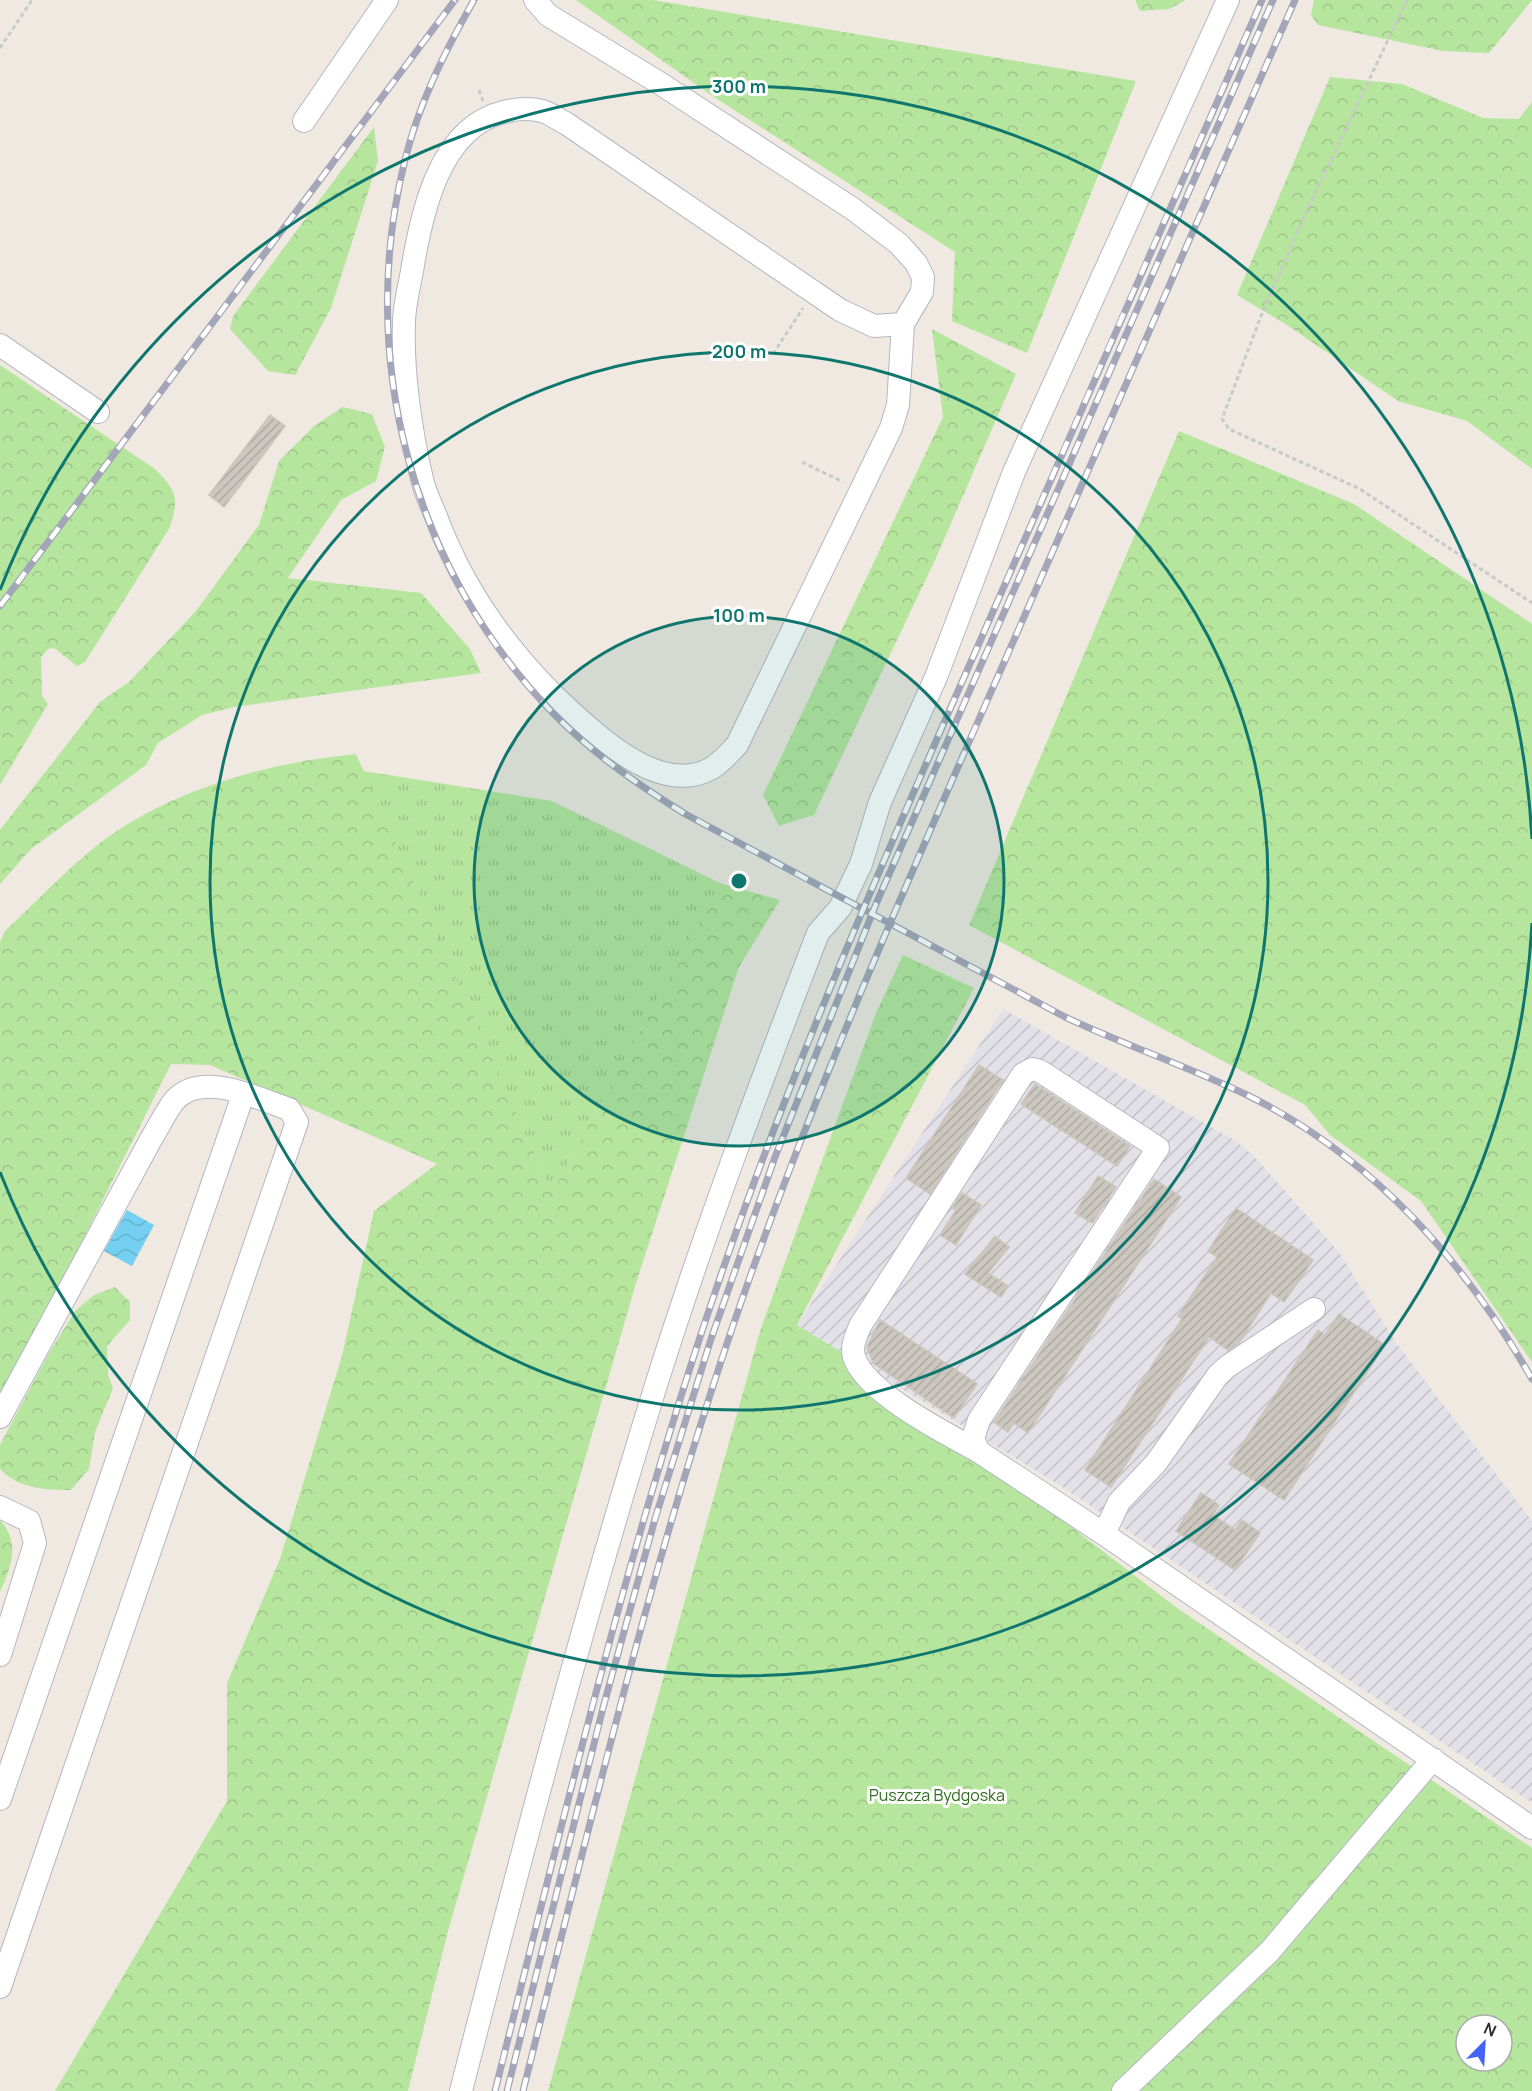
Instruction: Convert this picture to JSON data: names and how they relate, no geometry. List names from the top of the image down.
{
  "parks": ["Puszcza Bydgoska"],
  "north": "top right",
  "rings": ["300 m", "200 m", "100 m"]
}
